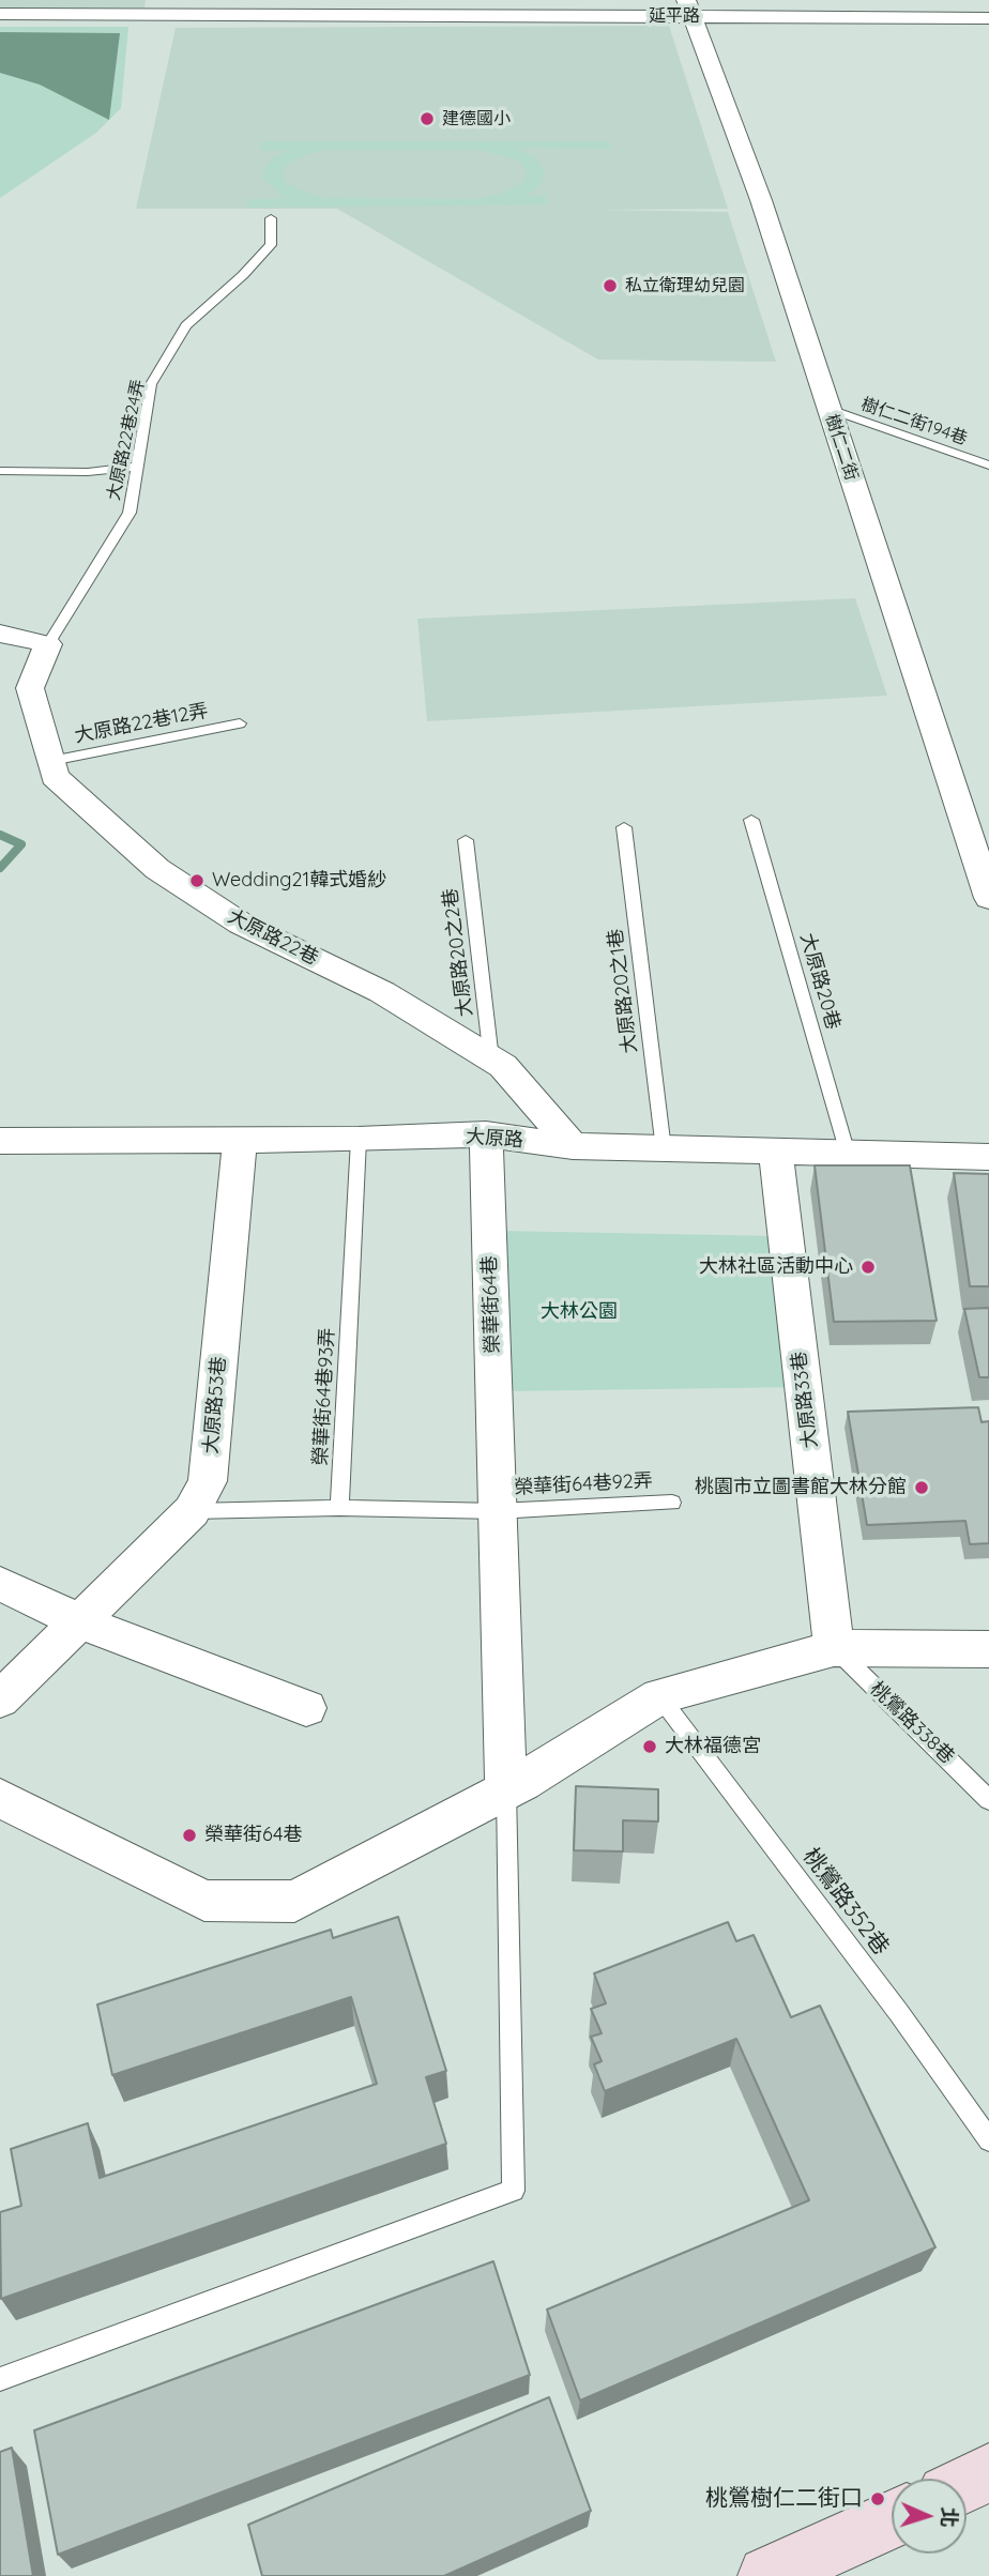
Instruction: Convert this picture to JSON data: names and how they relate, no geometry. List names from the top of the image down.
{
  "streets": {
    "street": [
      "延平路",
      "樹仁二街",
      "大原路22巷",
      "大原路",
      "榮華街64巷",
      "大原路33巷",
      "大原路53巷"
    ],
    "lane": [
      "樹仁二街194巷",
      "大原路22巷24弄",
      "大原路22巷12弄",
      "大原路20之2巷",
      "大原路20巷",
      "大原路20之1巷",
      "榮華街64巷93弄",
      "榮華街64巷92弄",
      "桃鶯路338巷",
      "桃鶯路352巷"
    ]
  },
  "crossings": [
    ["延平路", "樹仁二街"],
    ["樹仁二街194巷", "樹仁二街"],
    ["大原路22巷24弄", "大原路22巷"],
    ["大原路22巷12弄", "大原路22巷"],
    ["大原路22巷", "大原路20之2巷"],
    ["大原路22巷", "大原路"],
    ["大原路20巷", "大原路"],
    ["大原路20之1巷", "大原路"],
    ["大原路", "榮華街64巷"],
    ["大原路", "榮華街64巷93弄"],
    ["大原路", "大原路33巷"],
    ["大原路", "大原路53巷"],
    ["榮華街64巷", "榮華街64巷92弄"],
    ["榮華街64巷93弄", "榮華街64巷92弄"],
    ["大原路33巷", "桃鶯路338巷"]
  ],
  "parks": ["大林公園"],
  "places": [
    "建德國小",
    "私立衛理幼兒園",
    "Wedding21韓式婚紗",
    "大林社區活動中心",
    "桃園市立圖書館大林分館",
    "大林福德宮",
    "榮華街64巷",
    "桃鶯樹仁二街口"
  ],
  "north": "right"
}
